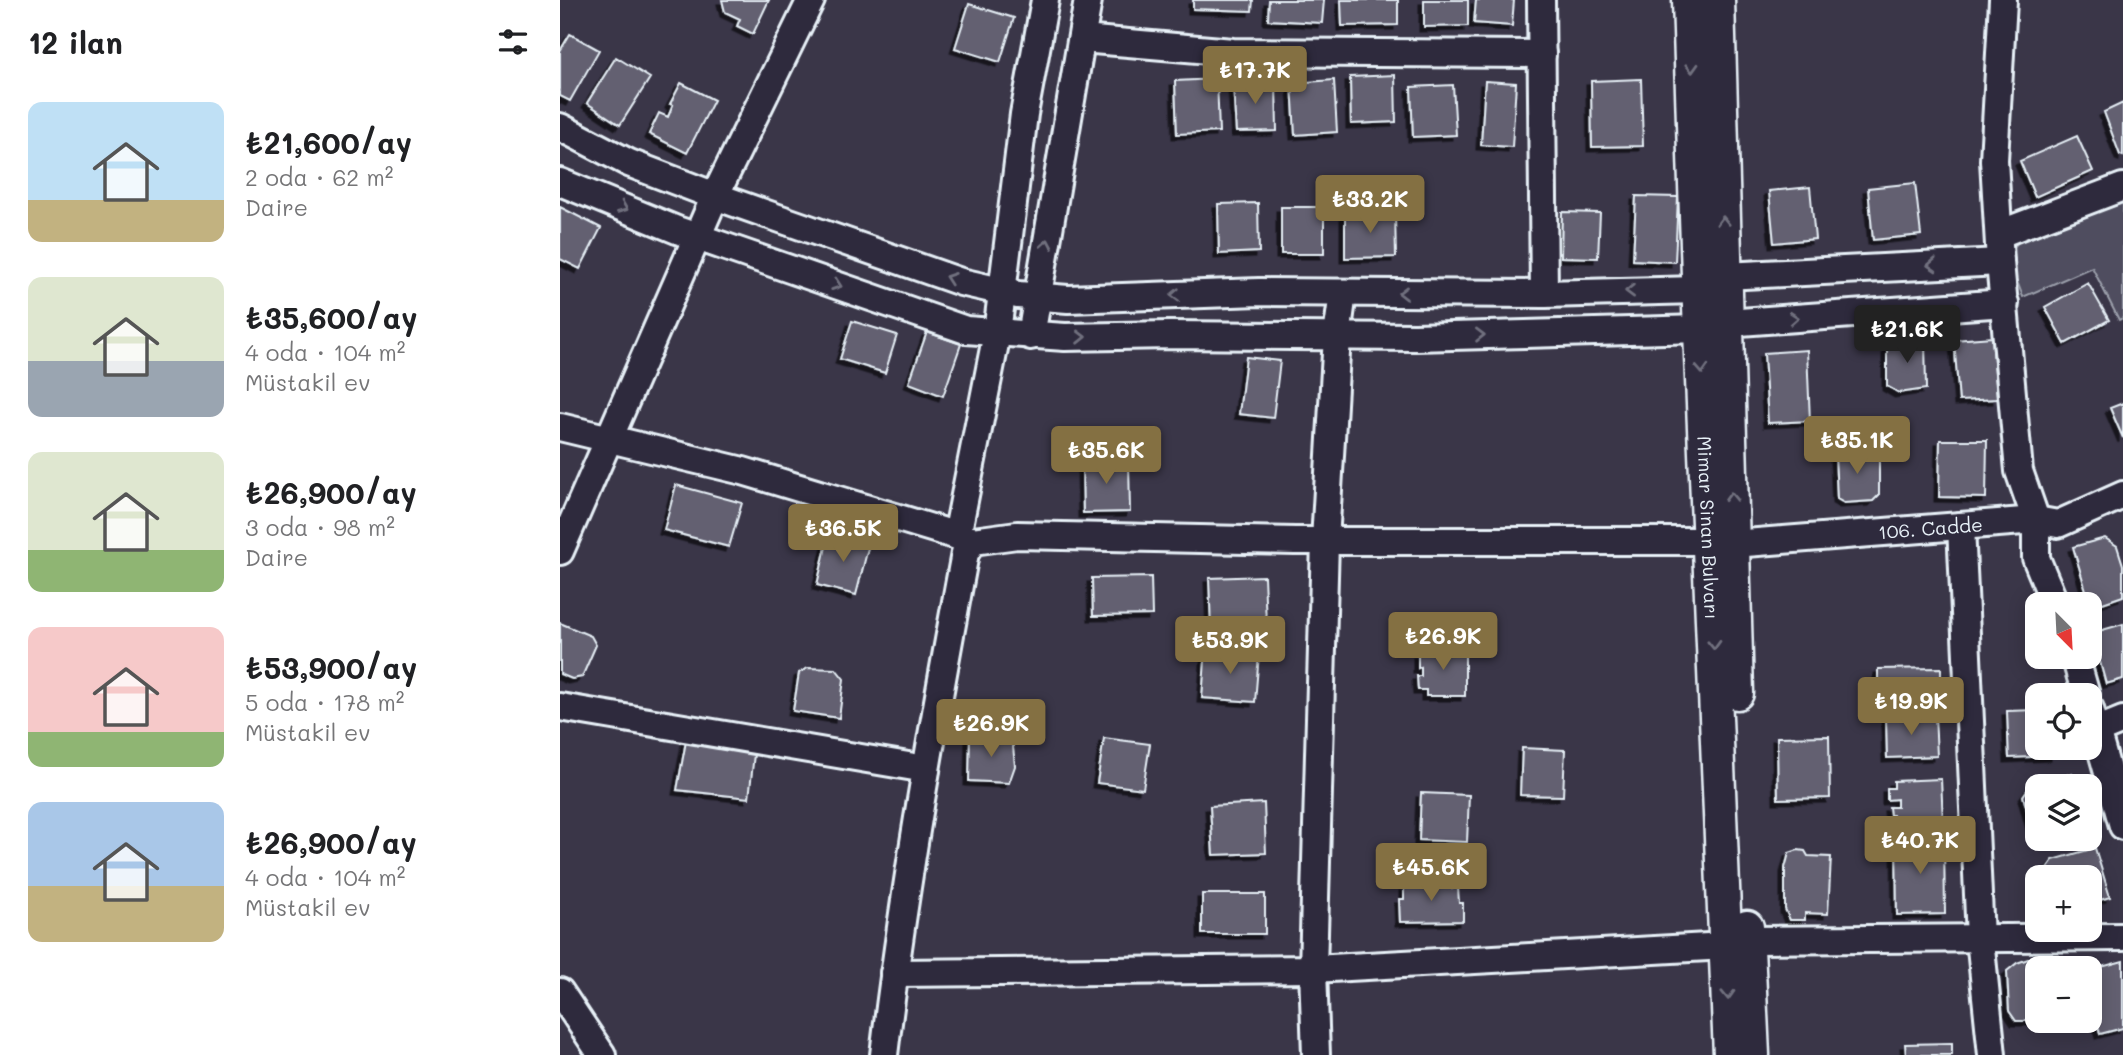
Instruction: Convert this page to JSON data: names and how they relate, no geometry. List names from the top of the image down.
{
  "streets": {
    "main road": ["Mimar Sinan Bulvarı"],
    "street": ["106. Cadde"]
  },
  "crossings": [
    ["Mimar Sinan Bulvarı", "106. Cadde"]
  ],
  "north": "bottom right",
  "page": {
    "heading": "12 ilan",
    "price": [
      "₺17.7K",
      "₺33.2K",
      "₺21.6K",
      "₺35.1K",
      "₺35.6K",
      "₺36.5K",
      "₺26.9K",
      "₺53.9K",
      "₺19.9K",
      "₺26.9K",
      "₺40.7K",
      "₺45.6K"
    ],
    "list": [
      {
        "name": "₺21,600/ay",
        "note": "2 oda · 62 m² · Daire"
      },
      {
        "name": "₺35,600/ay",
        "note": "4 oda · 104 m² · Müstakil ev"
      },
      {
        "name": "₺26,900/ay",
        "note": "3 oda · 98 m² · Daire"
      },
      {
        "name": "₺53,900/ay",
        "note": "5 oda · 178 m² · Müstakil ev"
      },
      {
        "name": "₺26,900/ay",
        "note": "4 oda · 104 m² · Müstakil ev"
      }
    ],
    "map_buttons": ["+", "−"]
  }
}
